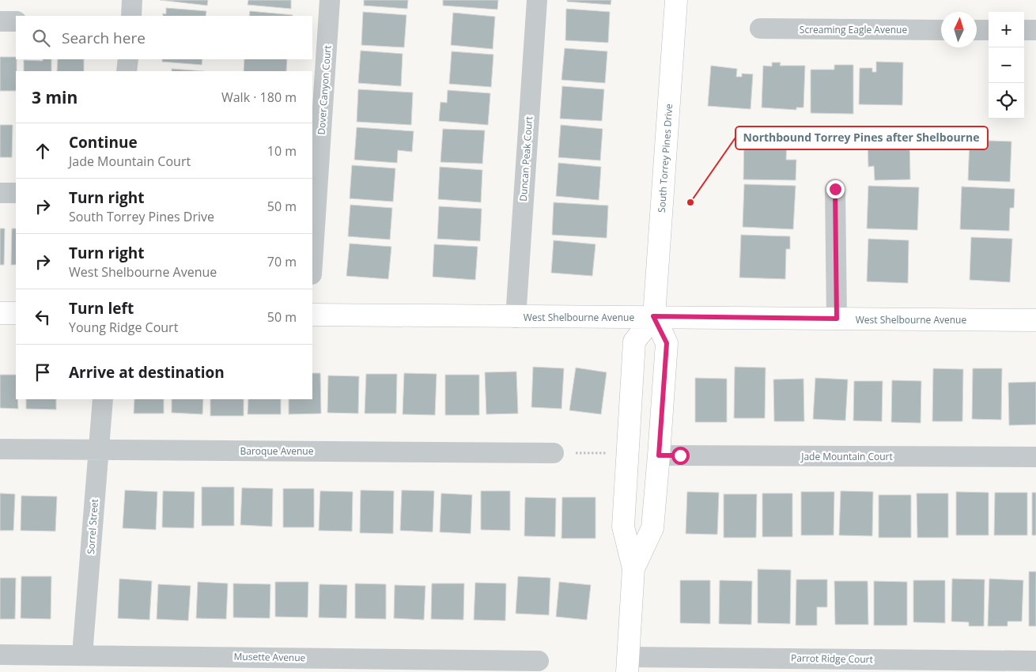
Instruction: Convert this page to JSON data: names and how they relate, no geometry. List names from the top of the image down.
{
  "streets": {
    "street": [
      "Screaming Eagle Avenue",
      "Dover Canyon Court",
      "South Torrey Pines Drive",
      "Duncan Peak Court",
      "West Shelbourne Avenue",
      "Baroque Avenue",
      "Jade Mountain Court",
      "Sorrel Street",
      "Musette Avenue",
      "Parrot Ridge Court"
    ]
  },
  "crossings": [
    ["South Torrey Pines Drive", "West Shelbourne Avenue"],
    ["Duncan Peak Court", "West Shelbourne Avenue"],
    ["Baroque Avenue", "Sorrel Street"],
    ["Sorrel Street", "Musette Avenue"]
  ],
  "places": ["Northbound Torrey Pines after Shelbourne"],
  "north": "top",
  "page": {
    "map_buttons": ["+", "−"],
    "search": "Search here",
    "heading": ["3 min", "Walk · 180 m"],
    "list": [
      ["Continue", "Jade Mountain Court", "10 m"],
      ["Turn right", "South Torrey Pines Drive", "50 m"],
      ["Turn right", "West Shelbourne Avenue", "70 m"],
      ["Turn left", "Young Ridge Court", "50 m"],
      "Arrive at destination"
    ]
  }
}
